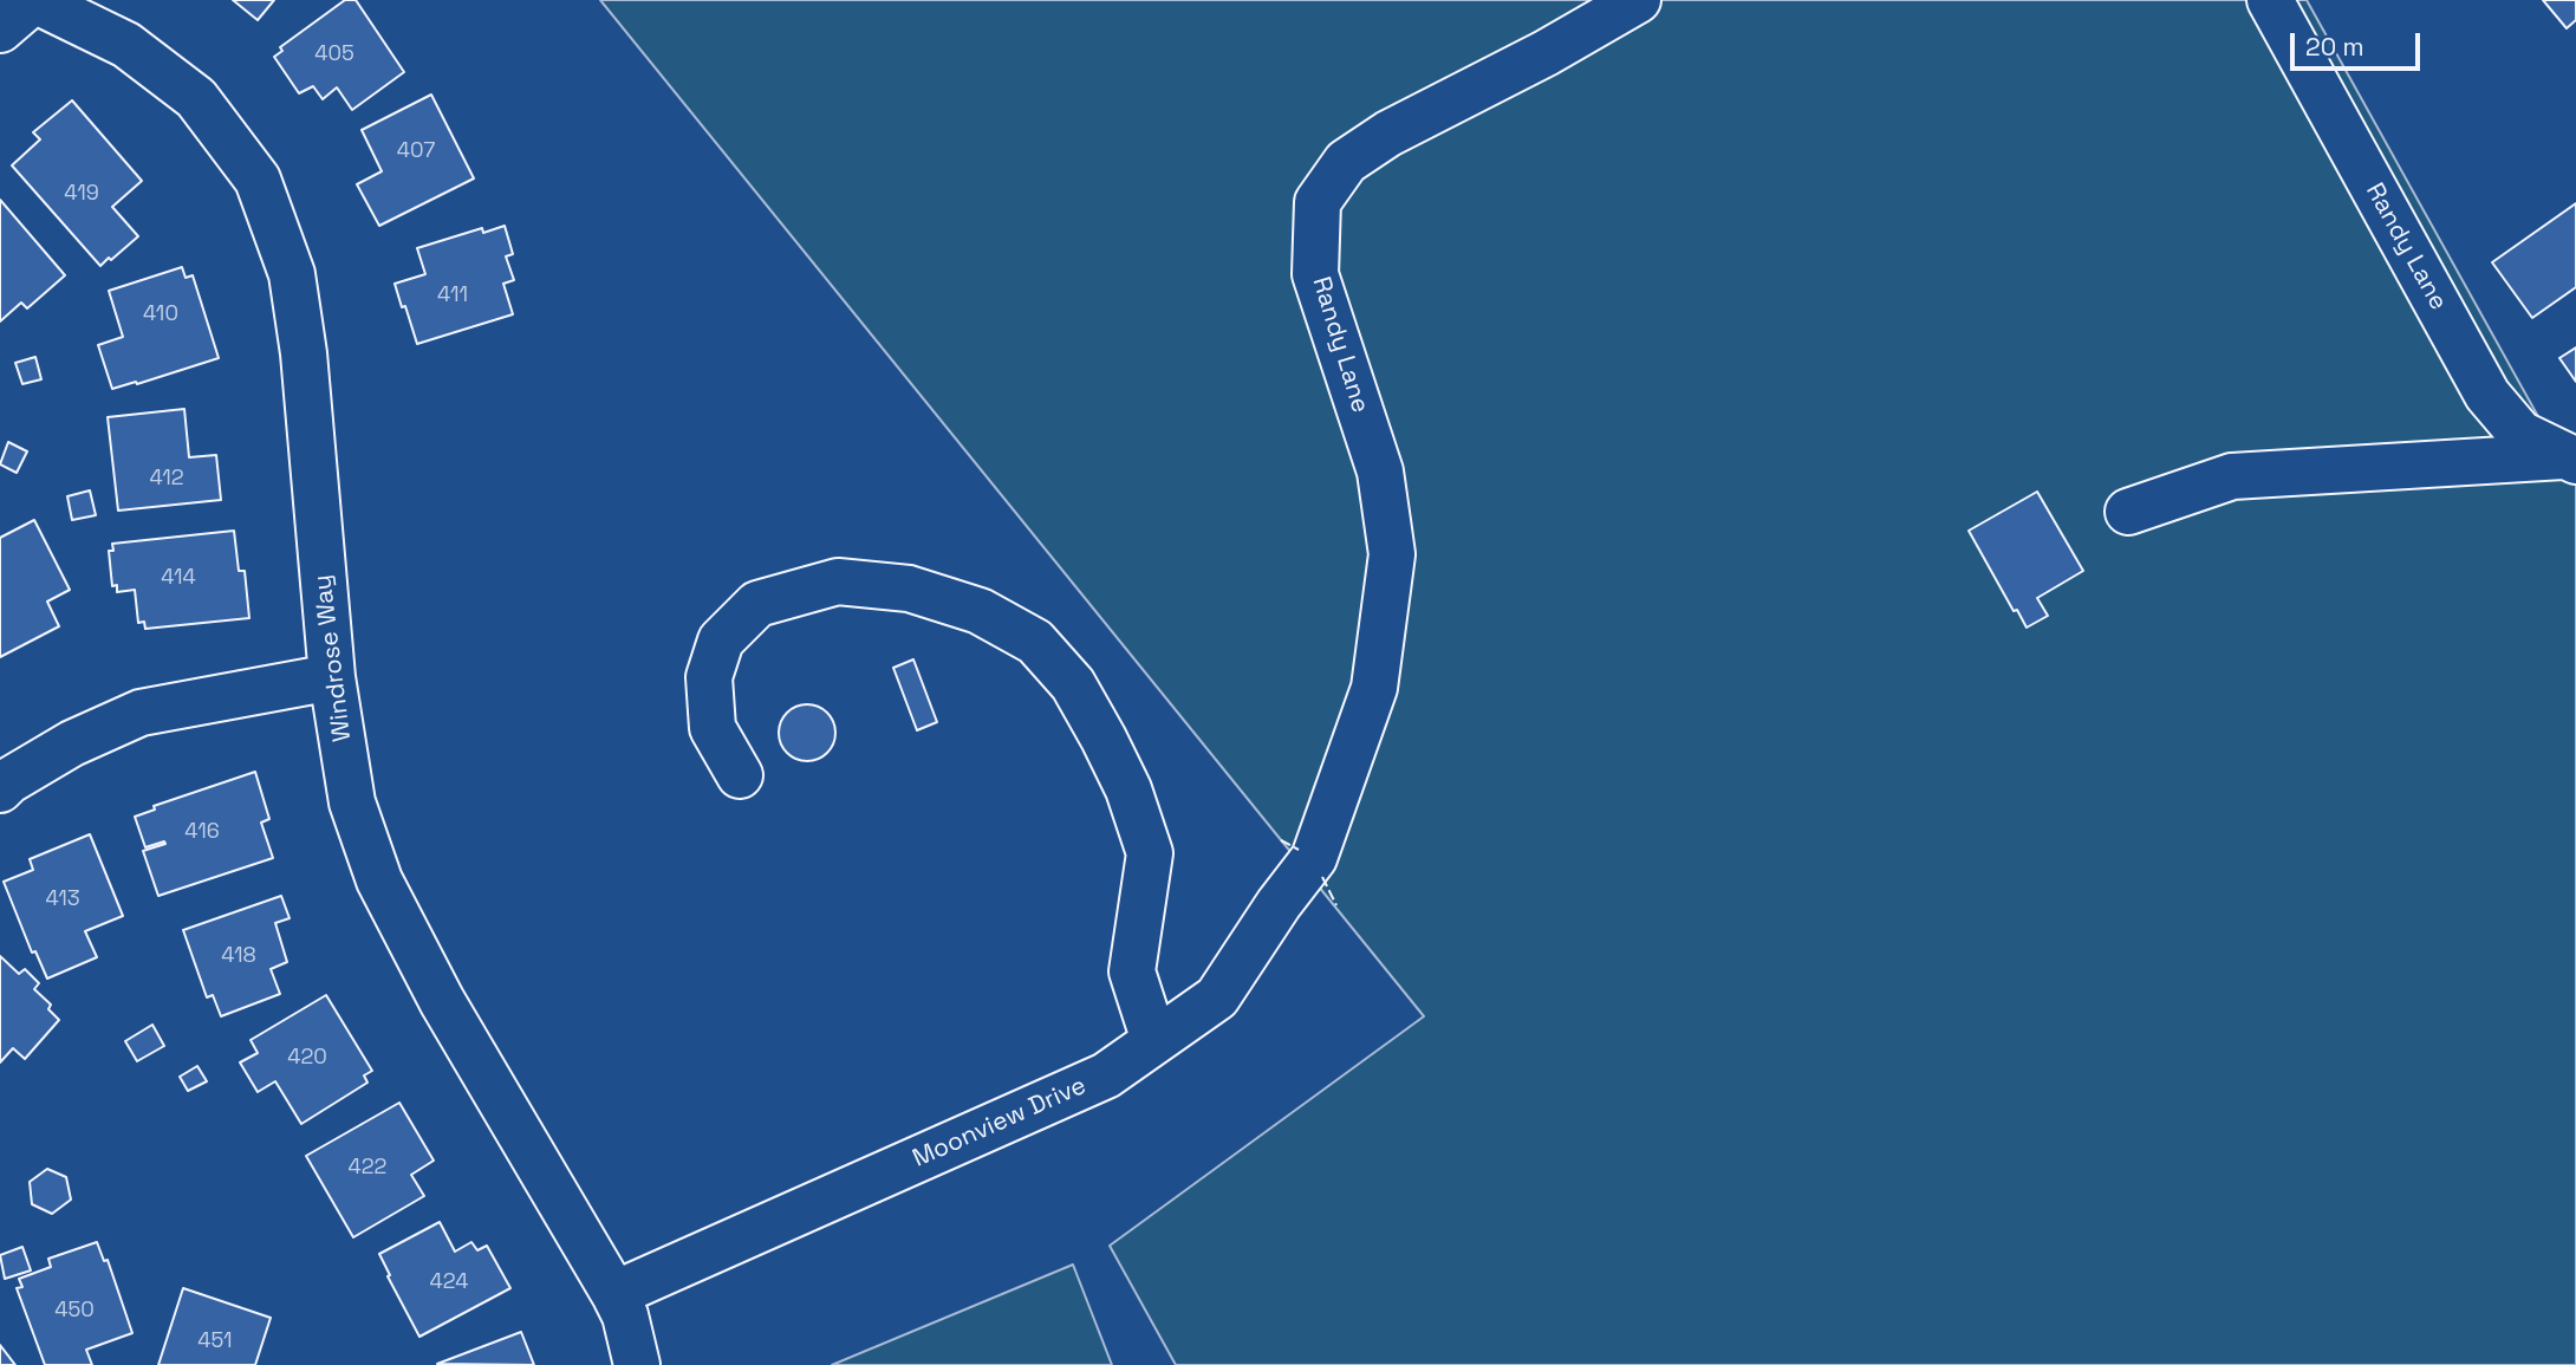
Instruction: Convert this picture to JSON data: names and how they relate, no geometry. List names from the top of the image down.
{
  "streets": {
    "street": ["Randy Lane", "Windrose Way", "Moonview Drive"]
  },
  "crossings": [
    ["Randy Lane", "Moonview Drive"],
    ["Windrose Way", "Moonview Drive"]
  ],
  "house_numbers": [
    "405",
    "407",
    "419",
    "411",
    "410",
    "412",
    "414",
    "416",
    "413",
    "418",
    "420",
    "422",
    "424",
    "450",
    "451"
  ],
  "scale_bar": "20 m"
}
